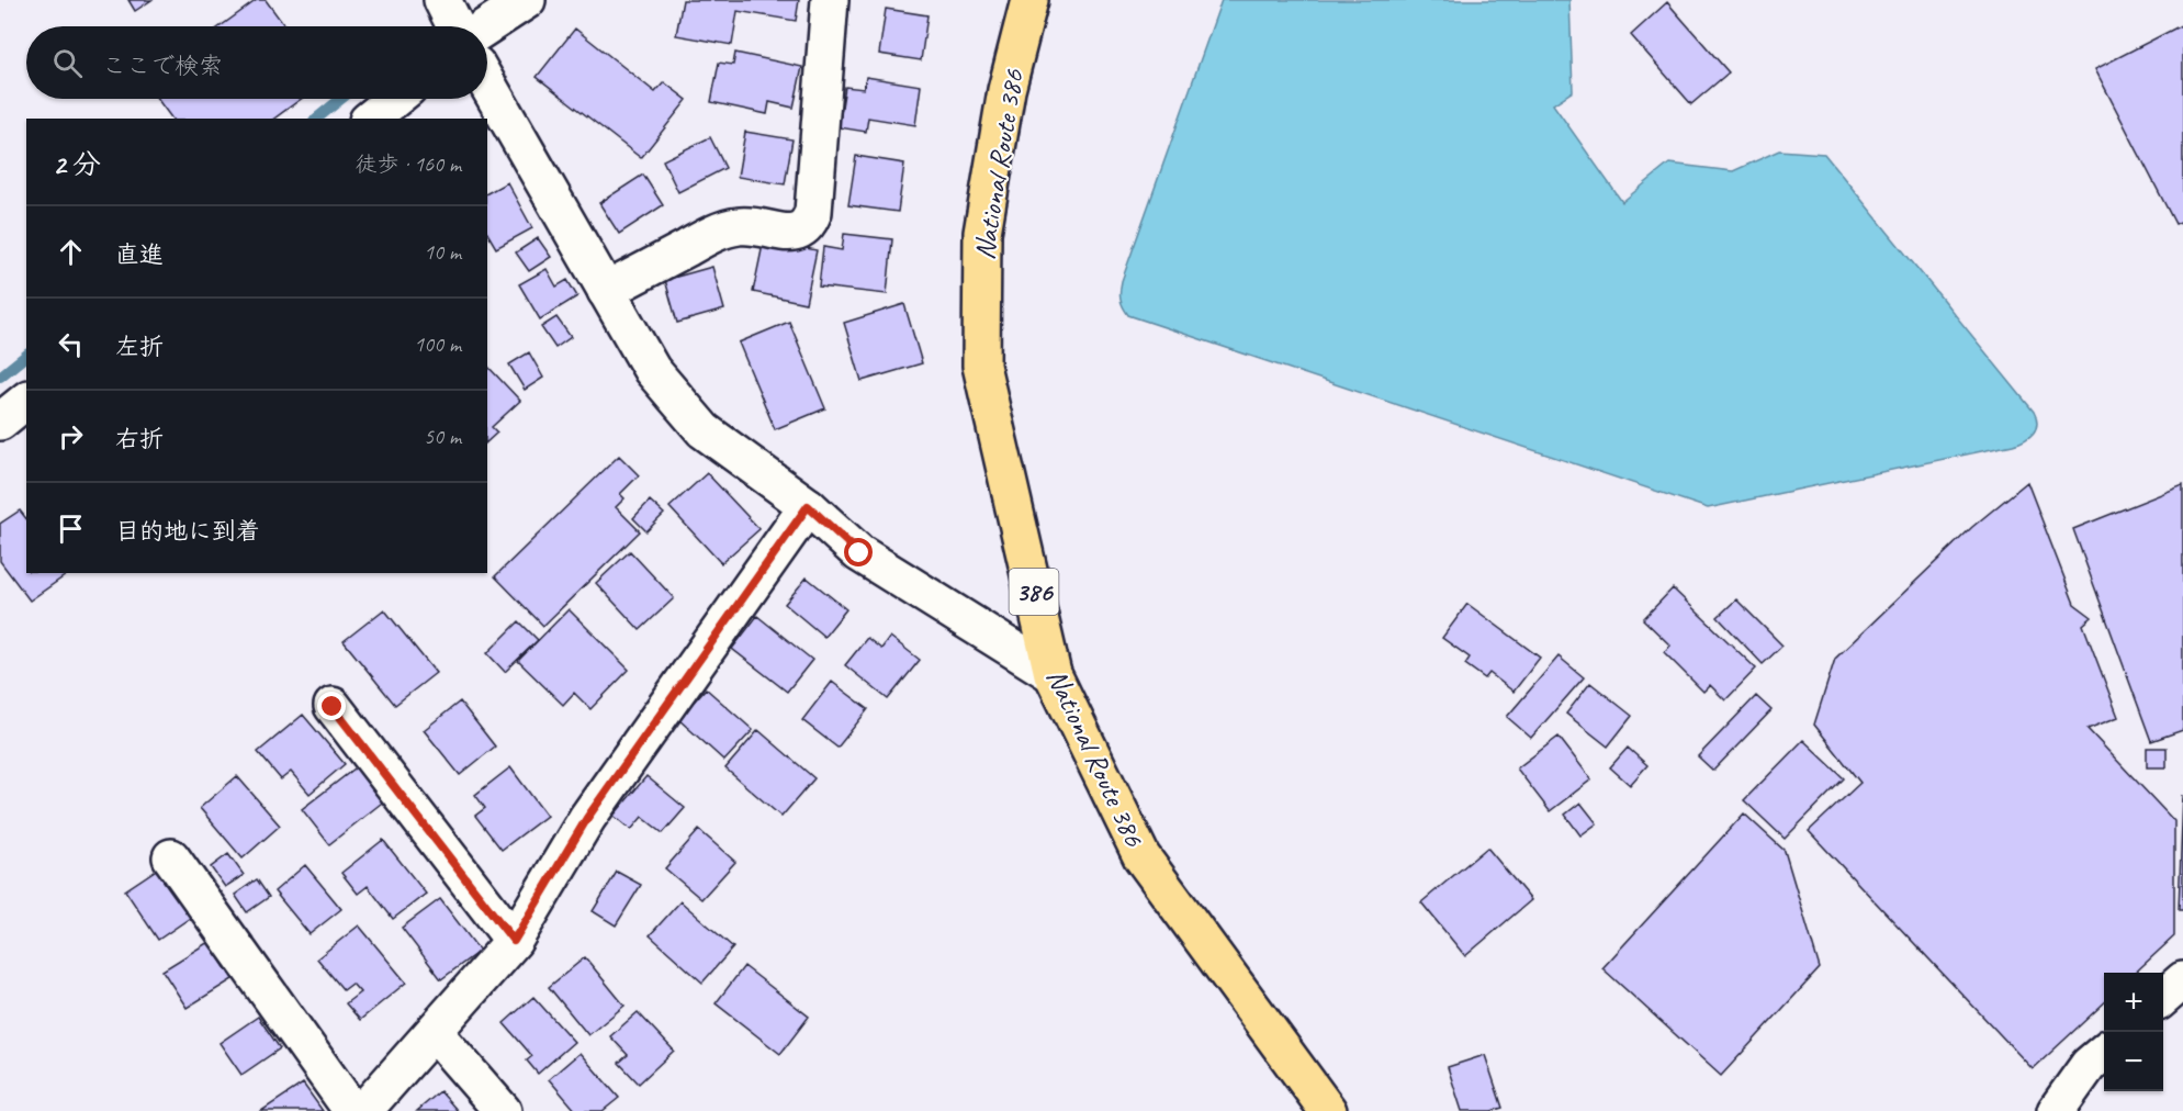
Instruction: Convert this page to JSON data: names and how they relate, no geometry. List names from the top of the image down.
{
  "streets": {
    "highway": ["National Route 386", "386"]
  },
  "page": {
    "search": "ここで検索",
    "heading": ["2 分", "徒歩 · 160 m"],
    "list": [
      ["直進", "10 m"],
      ["左折", "100 m"],
      ["右折", "50 m"],
      "目的地に到着"
    ],
    "map_buttons": ["+", "−"]
  }
}
